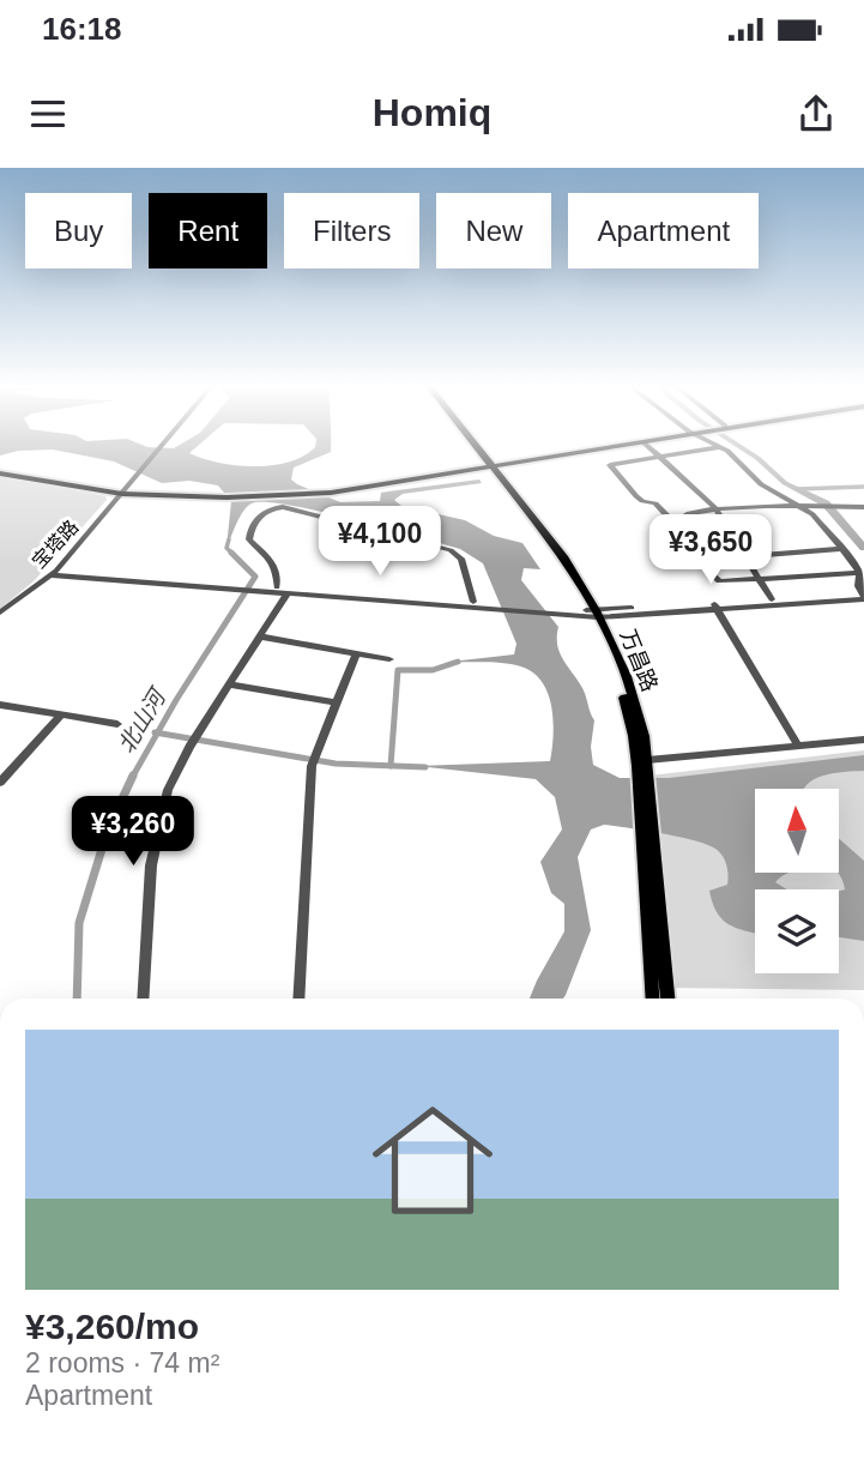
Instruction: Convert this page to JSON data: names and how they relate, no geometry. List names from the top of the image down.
{
  "streets": {
    "main road": ["万昌路"],
    "street": ["宝塔路"]
  },
  "water": ["北山河"],
  "north": "top",
  "page": {
    "status": "16:18",
    "header": "Homiq",
    "chip": [
      "Buy",
      "Rent",
      "Filters",
      "New",
      "Apartment"
    ],
    "price": ["¥4,100", "¥3,650", "¥3,260"],
    "list": [
      {
        "name": "¥3,260/mo",
        "note": "2 rooms · 74 m² · Apartment"
      }
    ]
  }
}
